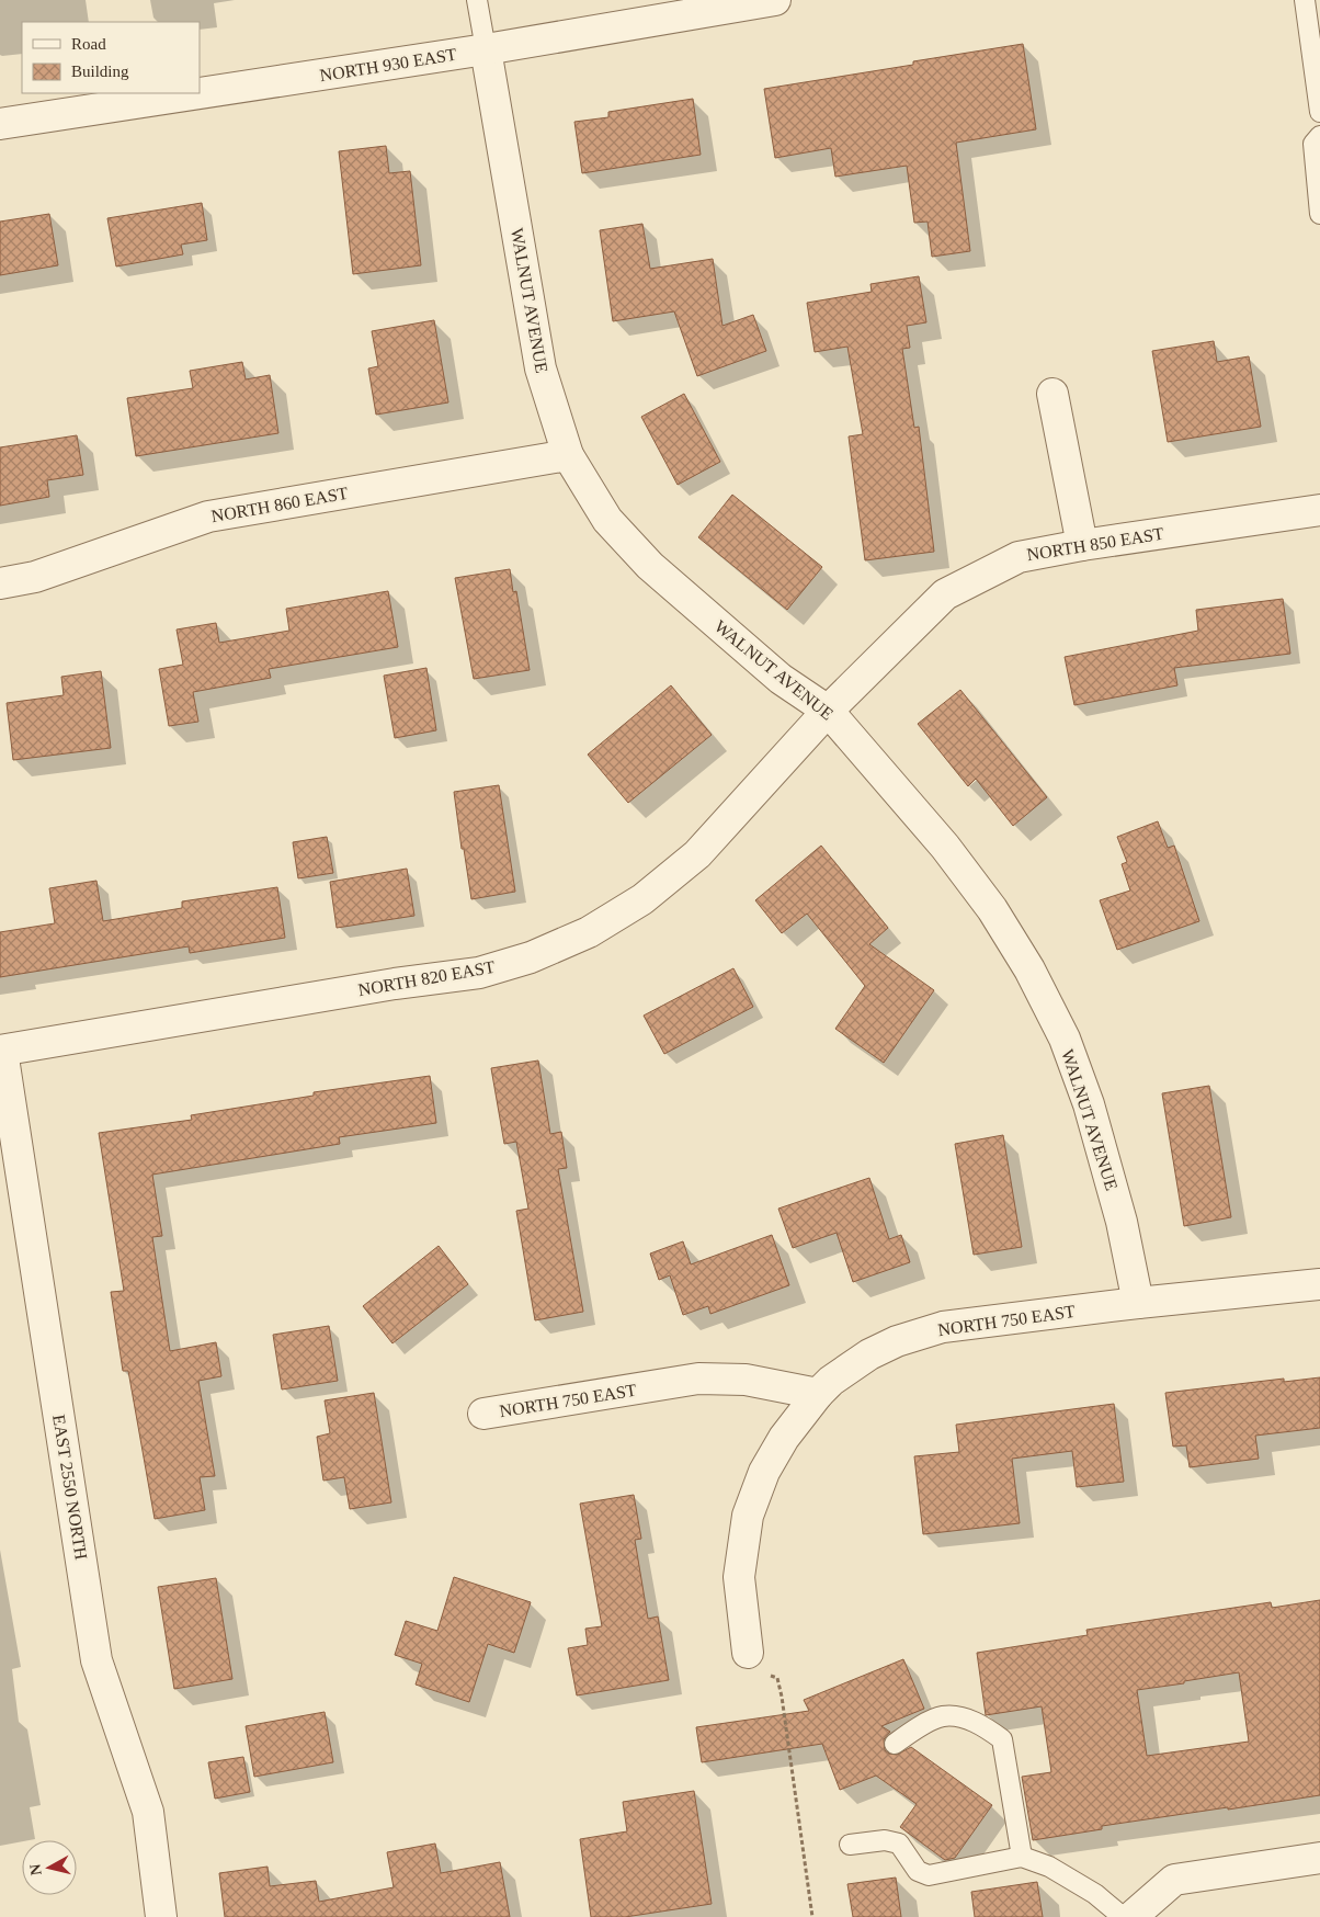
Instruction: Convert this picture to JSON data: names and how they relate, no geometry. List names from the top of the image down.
{
  "streets": {
    "street": [
      "NORTH 930 EAST",
      "WALNUT AVENUE",
      "NORTH 860 EAST",
      "NORTH 850 EAST",
      "NORTH 820 EAST",
      "NORTH 750 EAST",
      "EAST 2550 NORTH"
    ]
  },
  "crossings": [
    ["NORTH 930 EAST", "WALNUT AVENUE"],
    ["WALNUT AVENUE", "NORTH 860 EAST"],
    ["WALNUT AVENUE", "NORTH 850 EAST"],
    ["WALNUT AVENUE", "NORTH 820 EAST"],
    ["WALNUT AVENUE", "NORTH 750 EAST"],
    ["NORTH 850 EAST", "NORTH 820 EAST"],
    ["NORTH 820 EAST", "EAST 2550 NORTH"]
  ],
  "legend": ["Road", "Building"],
  "north": "left"
}
